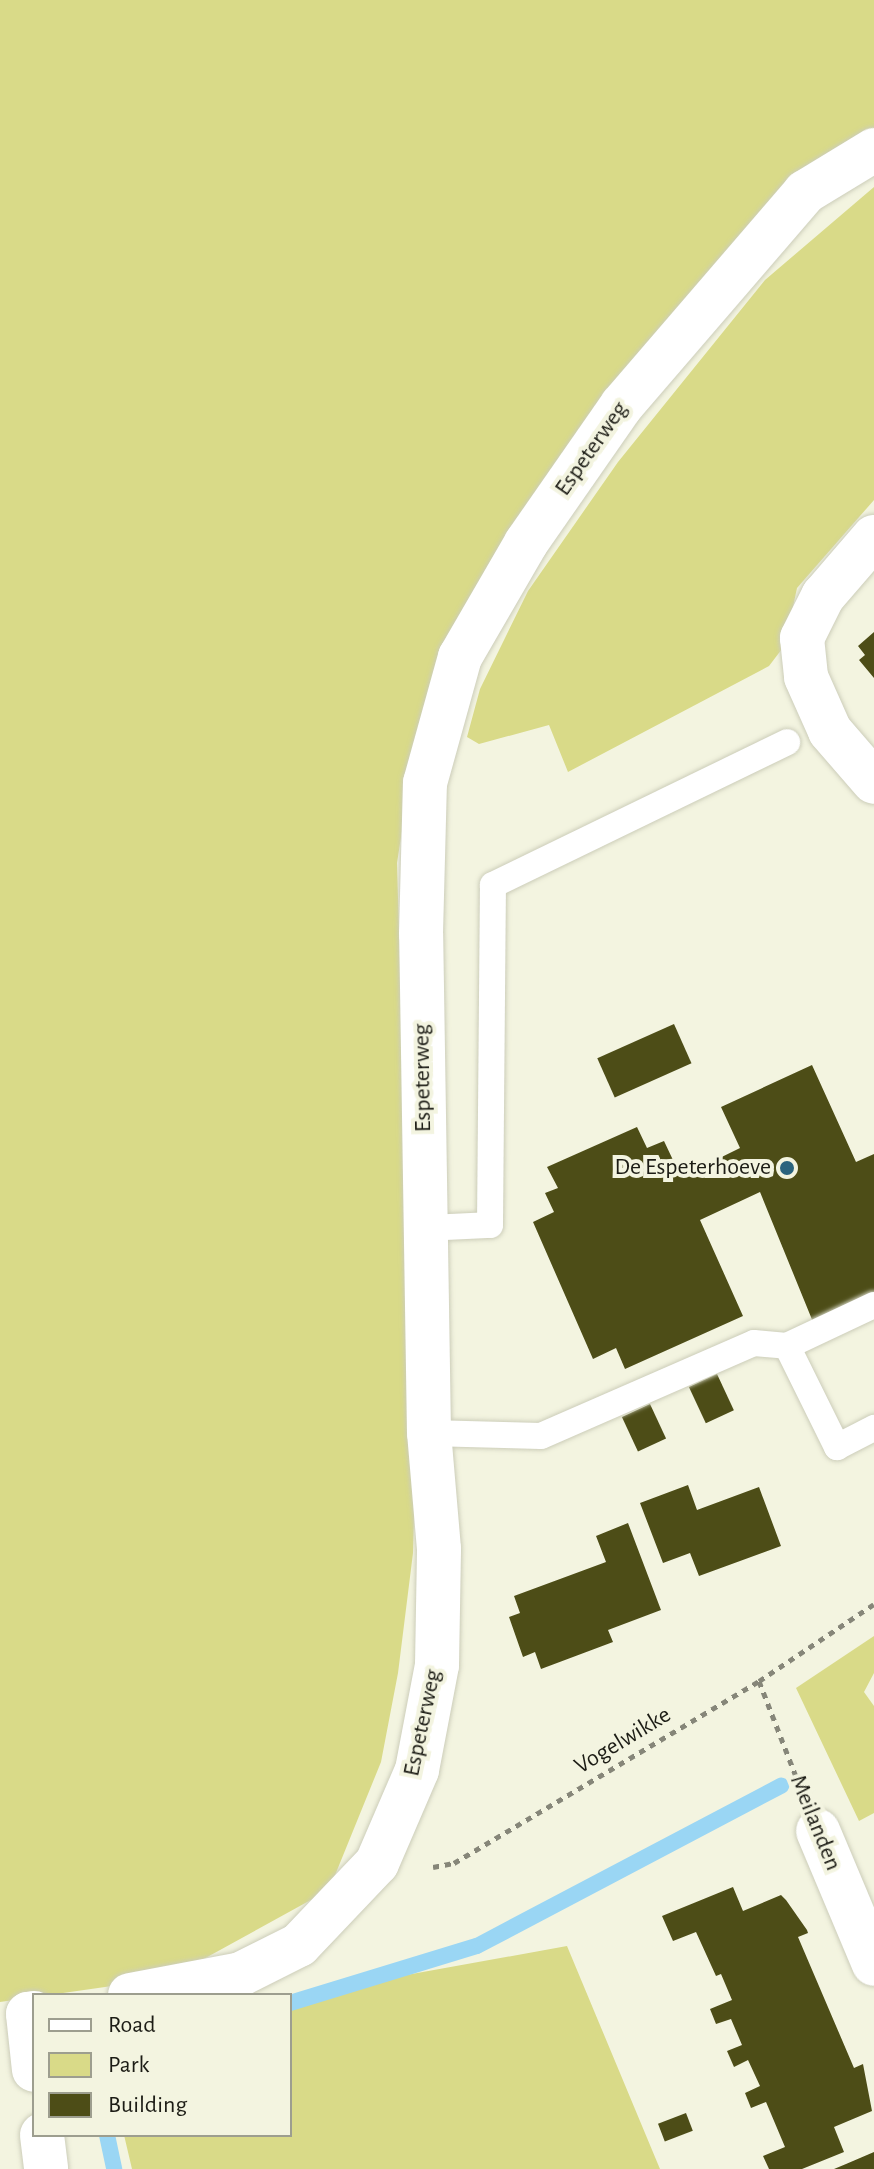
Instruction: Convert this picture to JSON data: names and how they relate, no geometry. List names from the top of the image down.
{
  "streets": {
    "street": ["Espeterweg", "Meilanden"],
    "path": ["Vogelwikke"]
  },
  "crossings": [
    ["Espeterweg", "Vogelwikke"],
    ["Vogelwikke", "Meilanden"]
  ],
  "places": ["De Espeterhoeve"],
  "legend": ["Road", "Park", "Building"]
}
